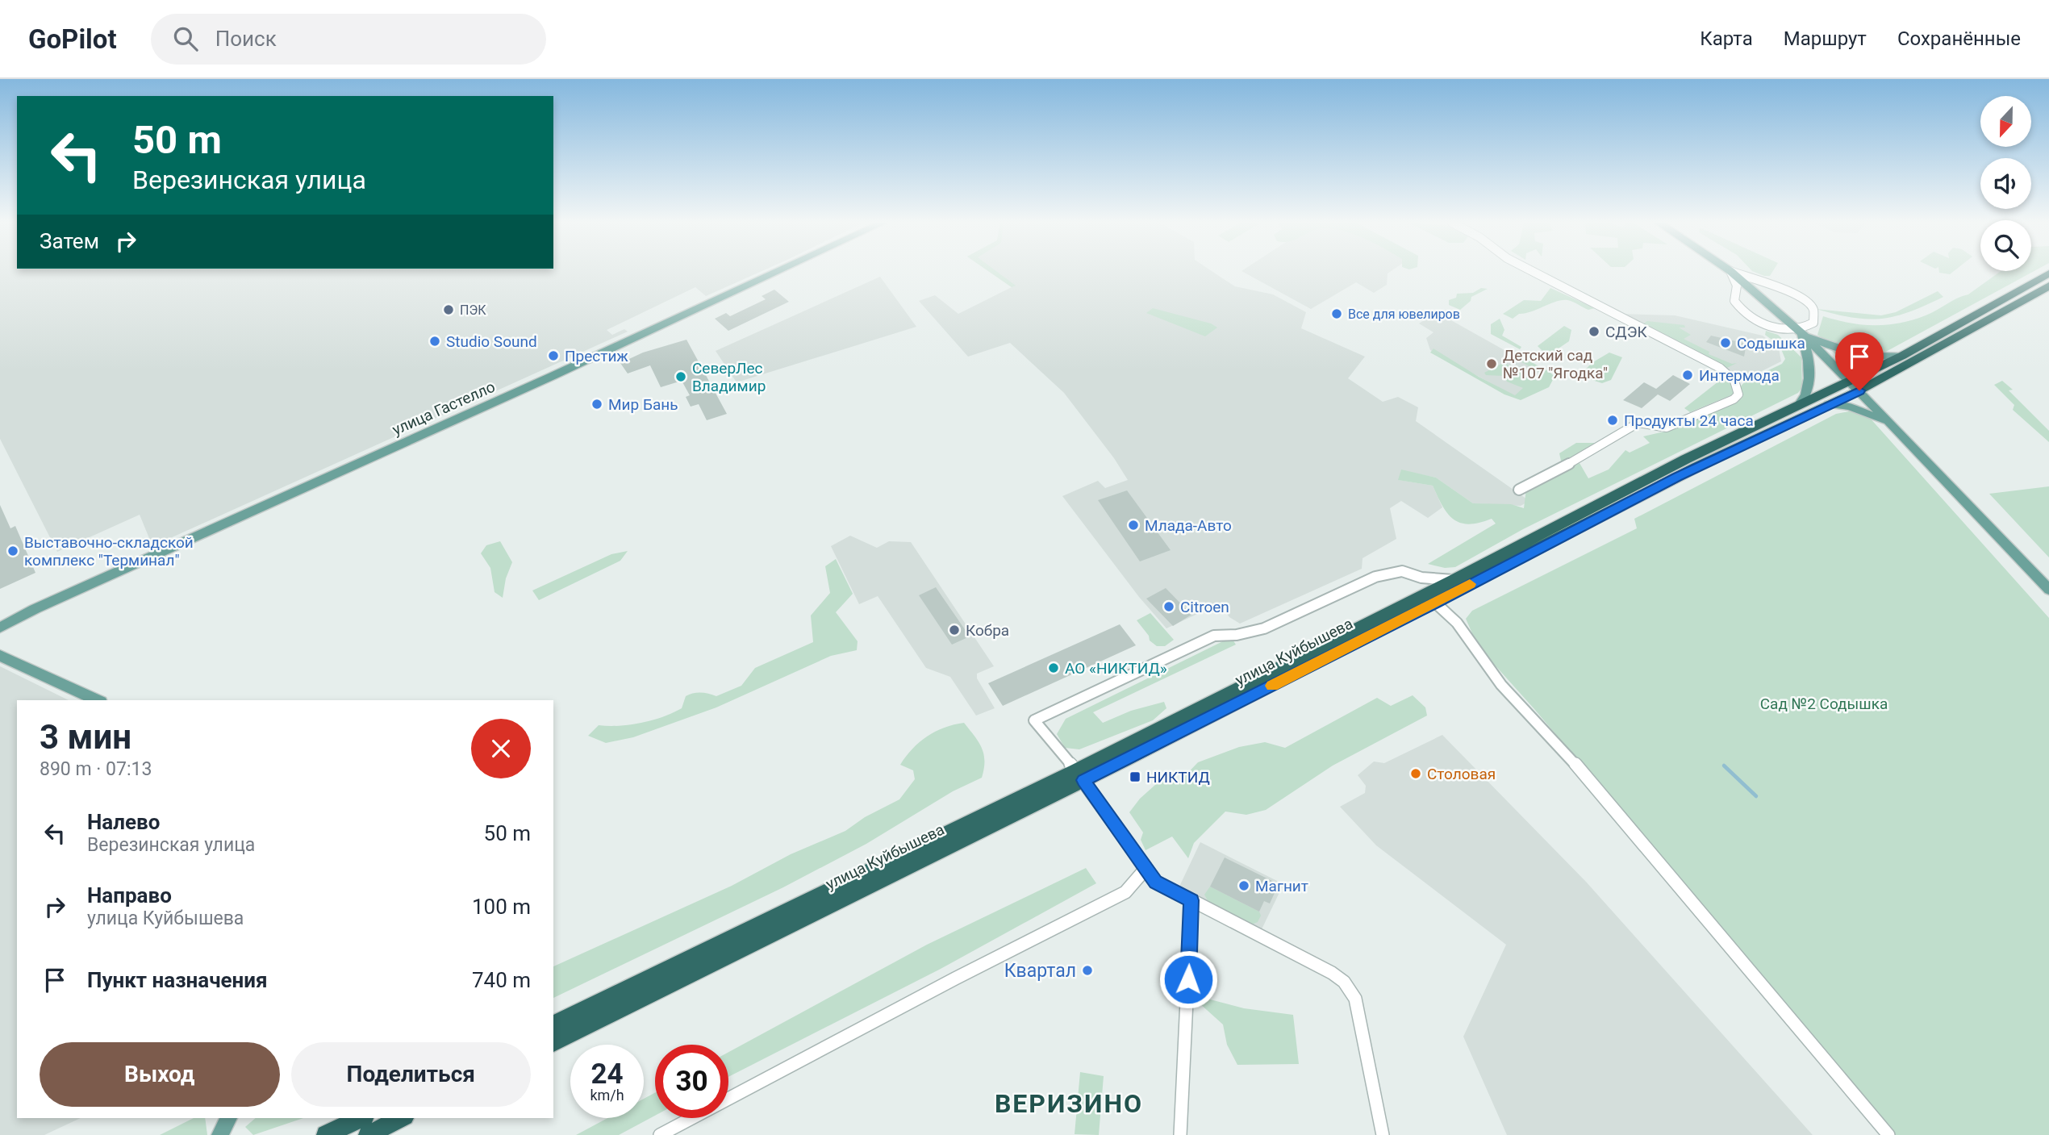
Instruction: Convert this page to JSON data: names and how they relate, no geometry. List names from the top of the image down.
{
  "streets": {
    "highway": ["улица Куйбышева"],
    "main road": ["улица Гастелло"]
  },
  "districts": ["ВЕРИЗИНО"],
  "parks": ["Сад №2 Содышка"],
  "places": {
    "other": [
      "ПЭК",
      "Все для ювелиров",
      "СДЭК",
      "Studio Sound",
      "Содышка",
      "Престиж",
      "Детский сад №107 \"Ягодка\"",
      "Интермода",
      "СеверЛес Владимир",
      "Мир Бань",
      "Продукты 24 часа",
      "Млада-Авто",
      "Выставочно-складской комплекс \"Терминал\"",
      "Citroen",
      "Кобра",
      "АО «НИКТИД»",
      "Столовая",
      "Магнит",
      "Квартал"
    ],
    "transit": ["НИКТИД"]
  },
  "north": "bottom",
  "page": {
    "header": "GoPilot",
    "search": "Поиск",
    "nav": ["Карта", "Маршрут", "Сохранённые"],
    "turn": ["50 m", "Верезинская улица"],
    "then": "Затем",
    "heading": ["3 мин", "890 m · 07:13"],
    "list": [
      {
        "name": "Налево",
        "note": "Верезинская улица",
        "value": "50 m"
      },
      {
        "name": "Направо",
        "note": "улица Куйбышева",
        "value": "100 m"
      },
      {
        "name": "Пункт назначения",
        "value": "740 m"
      }
    ],
    "buttons": ["Выход", "Поделиться"],
    "speed": "24 km/h",
    "limit": "30"
  }
}
